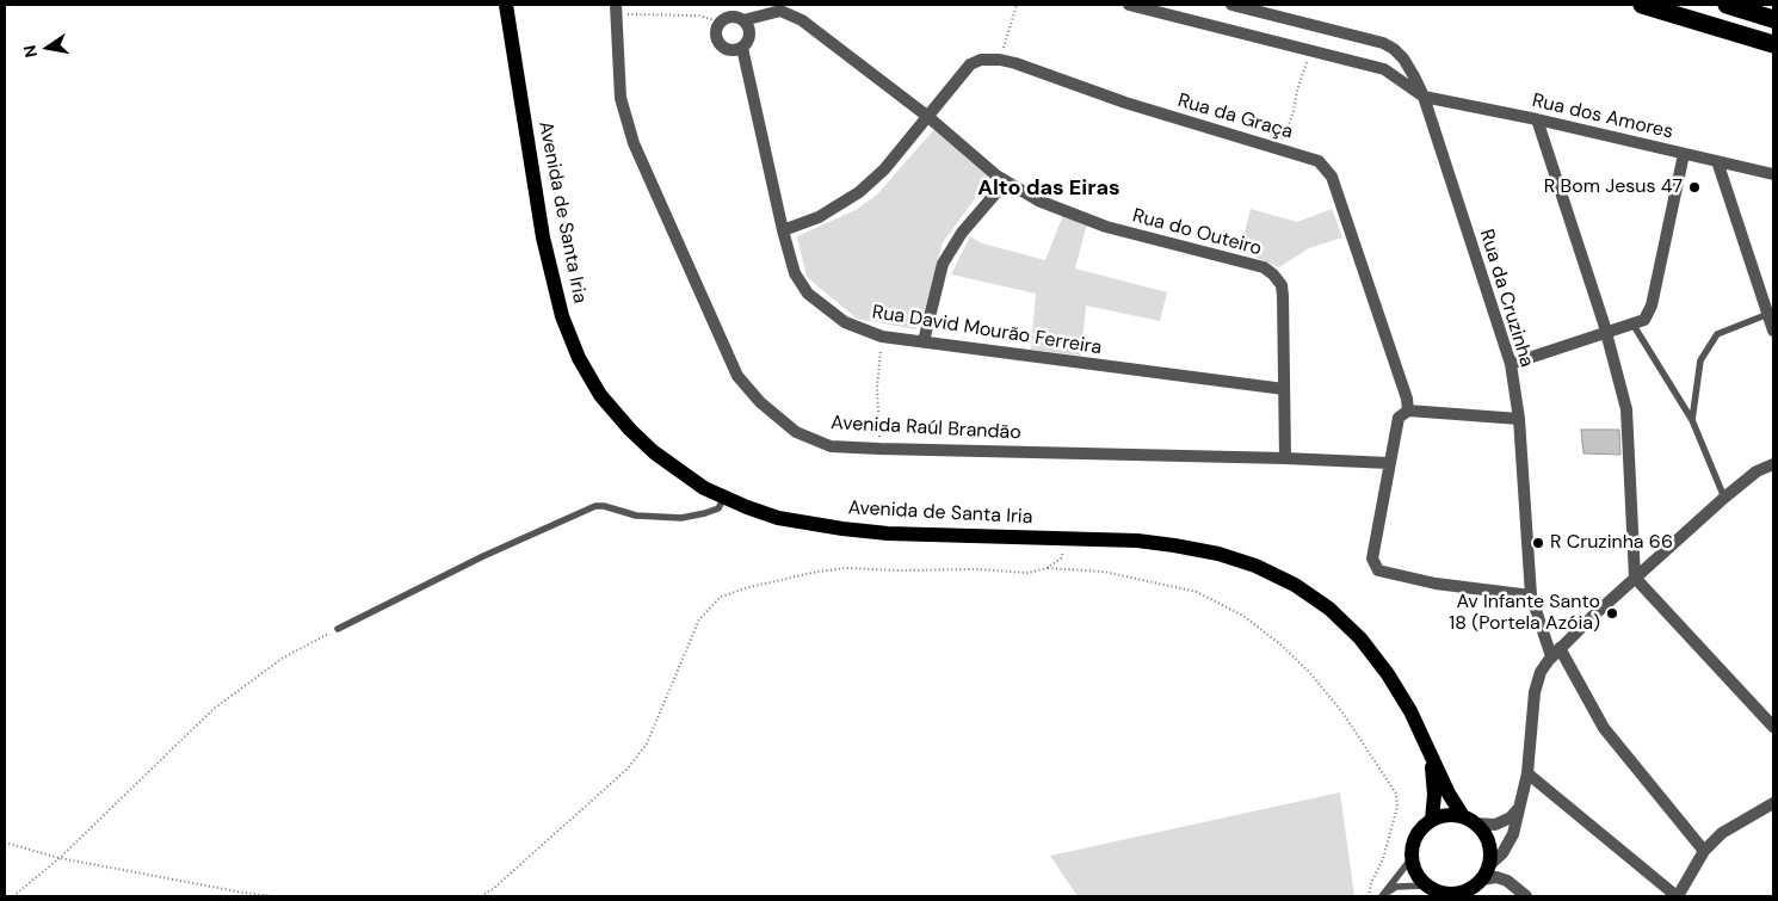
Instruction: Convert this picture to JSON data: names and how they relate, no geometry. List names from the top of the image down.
{
  "streets": {
    "main road": ["Avenida de Santa Iria"],
    "street": [
      "Rua da Graça",
      "Rua dos Amores",
      "Rua do Outeiro",
      "Rua da Cruzinha",
      "Rua David Mourão Ferreira",
      "Avenida Raúl Brandão"
    ]
  },
  "crossings": [
    ["Rua da Graça", "Rua do Outeiro"],
    ["Rua da Graça", "Rua David Mourão Ferreira"],
    ["Rua dos Amores", "Rua da Cruzinha"],
    ["Rua do Outeiro", "Rua David Mourão Ferreira"],
    ["Rua do Outeiro", "Avenida Raúl Brandão"]
  ],
  "districts": ["Alto das Eiras"],
  "places": ["R Bom Jesus 47", "R Cruzinha 66", "Av Infante Santo 18 (Portela Azóia)"],
  "north": "left"
}
